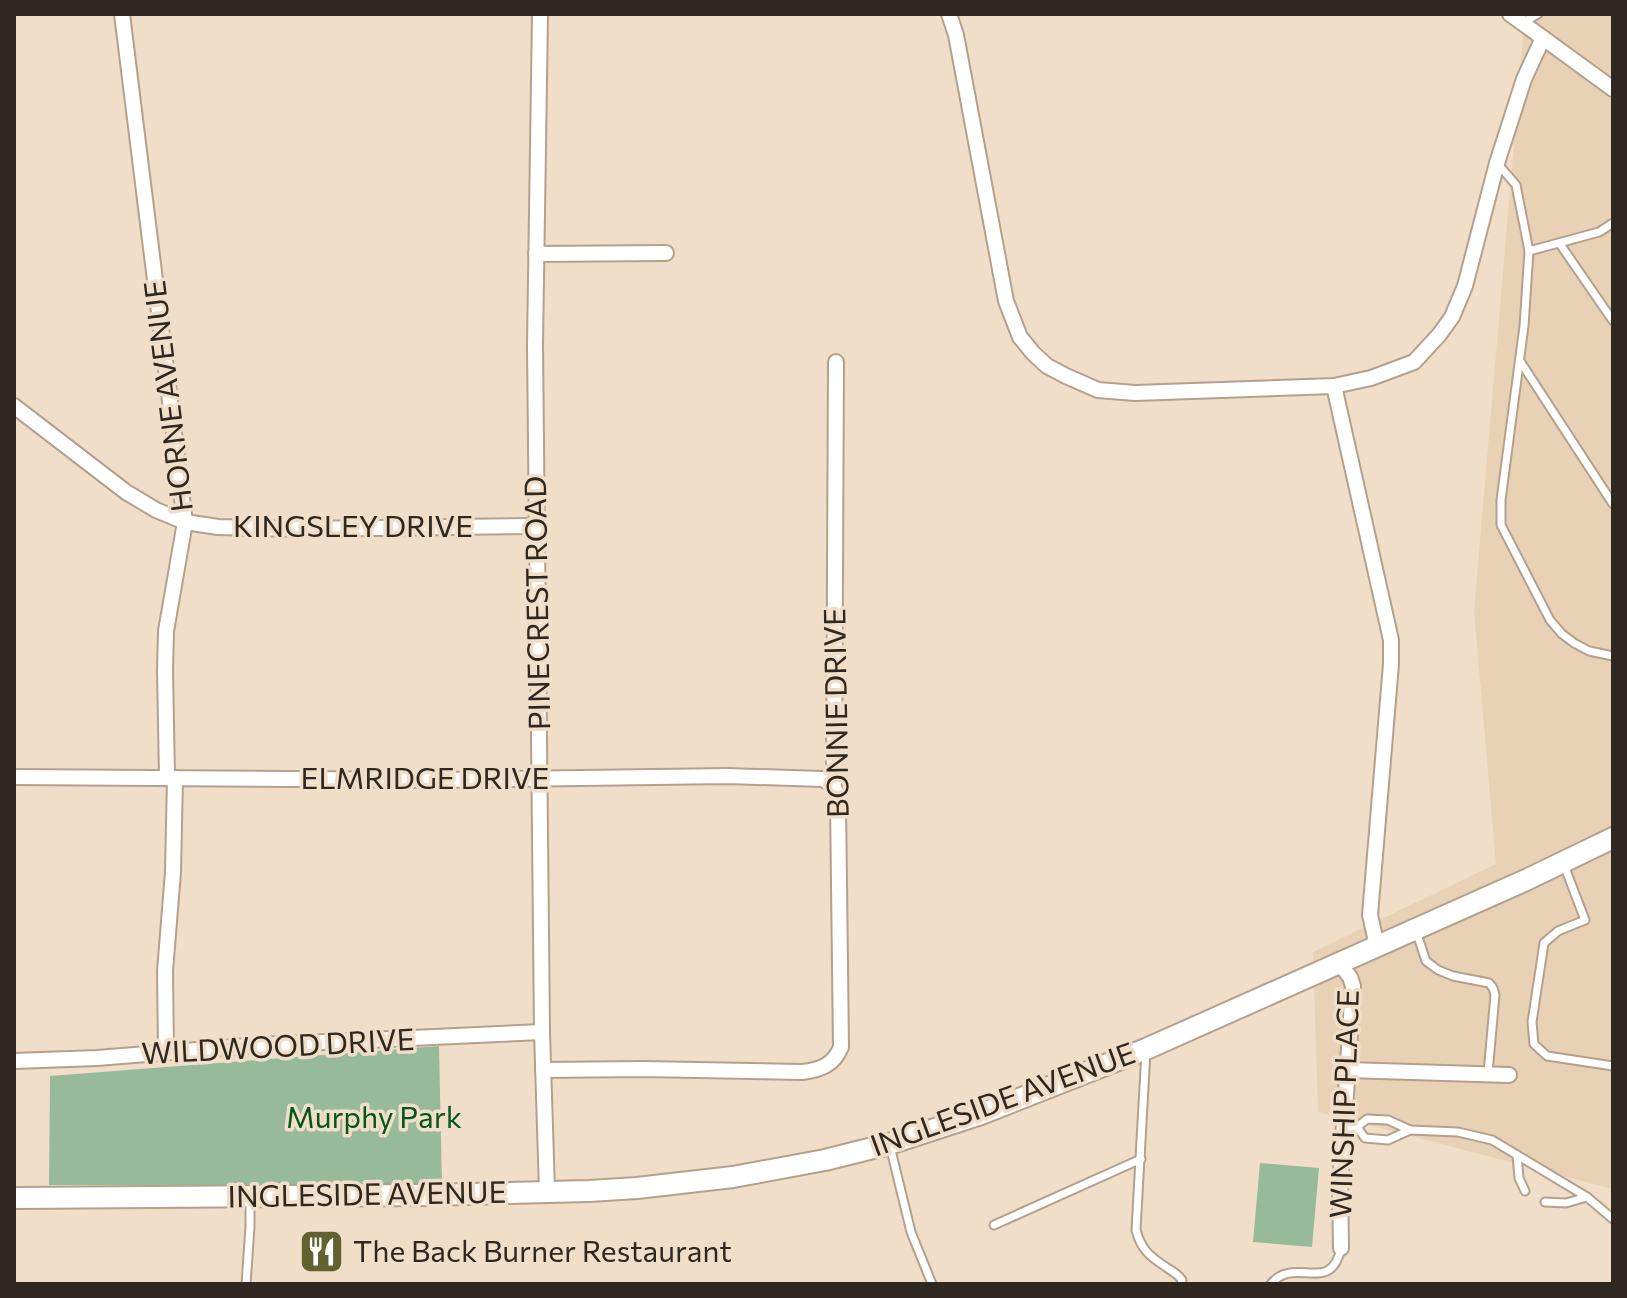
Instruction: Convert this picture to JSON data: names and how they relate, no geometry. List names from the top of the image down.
{
  "streets": {
    "street": [
      "HORNE AVENUE",
      "KINGSLEY DRIVE",
      "PINECREST ROAD",
      "BONNIE DRIVE",
      "ELMRIDGE DRIVE",
      "WILDWOOD DRIVE",
      "INGLESIDE AVENUE",
      "WINSHIP PLACE"
    ]
  },
  "crossings": [
    ["HORNE AVENUE", "KINGSLEY DRIVE"],
    ["HORNE AVENUE", "ELMRIDGE DRIVE"],
    ["HORNE AVENUE", "WILDWOOD DRIVE"],
    ["KINGSLEY DRIVE", "PINECREST ROAD"],
    ["PINECREST ROAD", "BONNIE DRIVE"],
    ["PINECREST ROAD", "ELMRIDGE DRIVE"],
    ["PINECREST ROAD", "WILDWOOD DRIVE"],
    ["PINECREST ROAD", "INGLESIDE AVENUE"],
    ["BONNIE DRIVE", "ELMRIDGE DRIVE"],
    ["INGLESIDE AVENUE", "WINSHIP PLACE"]
  ],
  "parks": ["Murphy Park"],
  "places": {
    "restaurant": ["The Back Burner Restaurant"]
  }
}
